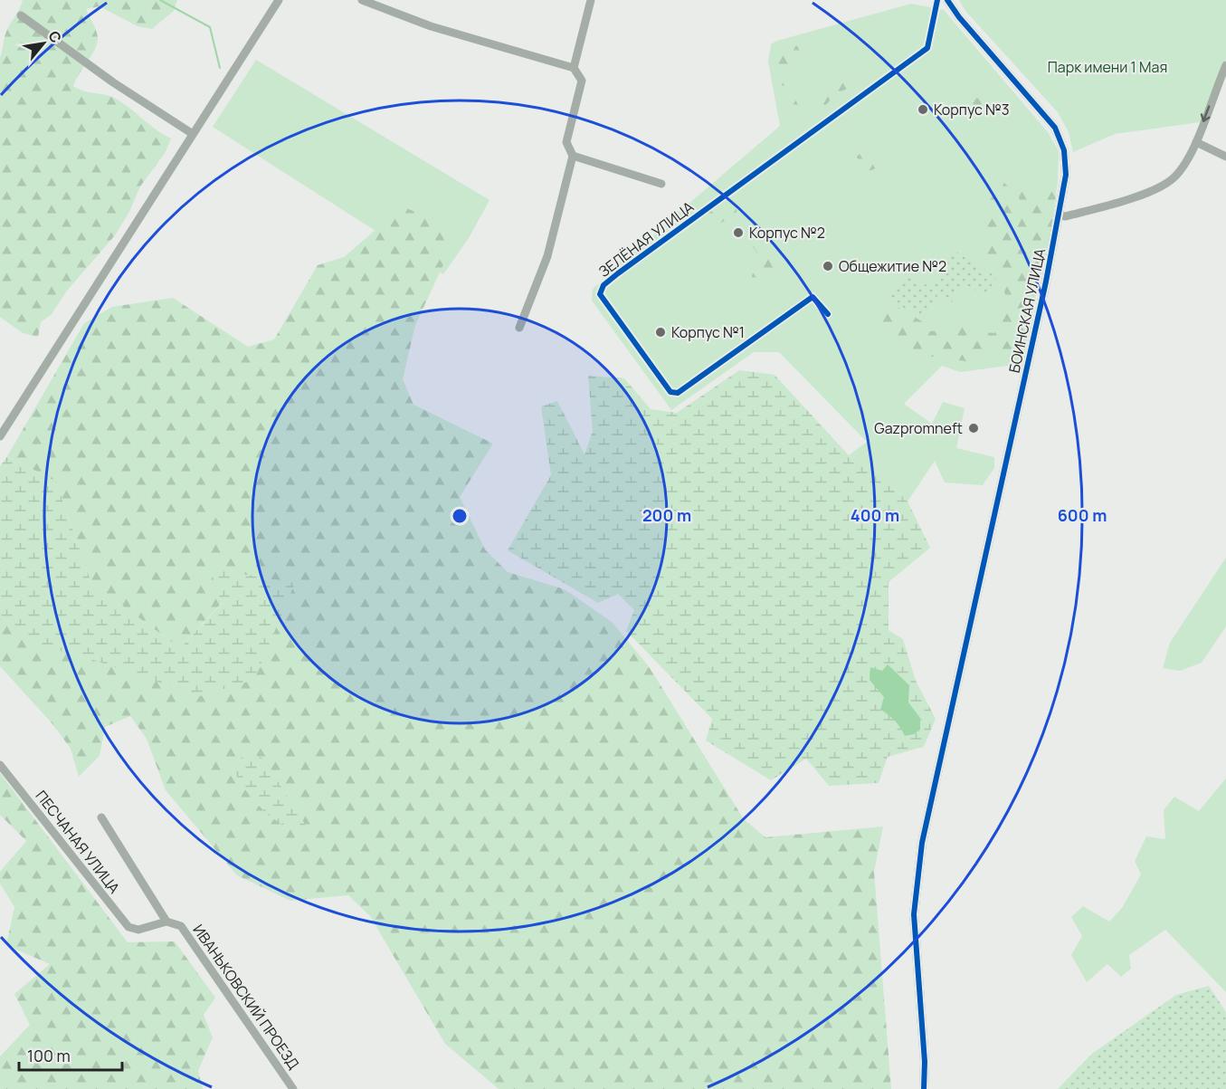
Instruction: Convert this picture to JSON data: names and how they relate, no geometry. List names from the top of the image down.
{
  "streets": {
    "street": [
      "ЗЕЛЁНАЯ УЛИЦА",
      "БОИНСКАЯ УЛИЦА",
      "ПЕСЧАНАЯ УЛИЦА",
      "ИВАНЬКОВСКИЙ ПРОЕЗД"
    ]
  },
  "crossings": [
    ["ПЕСЧАНАЯ УЛИЦА", "ИВАНЬКОВСКИЙ ПРОЕЗД"]
  ],
  "parks": ["Парк имени 1 Мая"],
  "places": [
    "Корпус №3",
    "Корпус №2",
    "Общежитие №2",
    "Корпус №1",
    "Gazpromneft"
  ],
  "scale_bar": "100 m",
  "north": "top right",
  "rings": ["200 m", "400 m", "600 m"]
}
